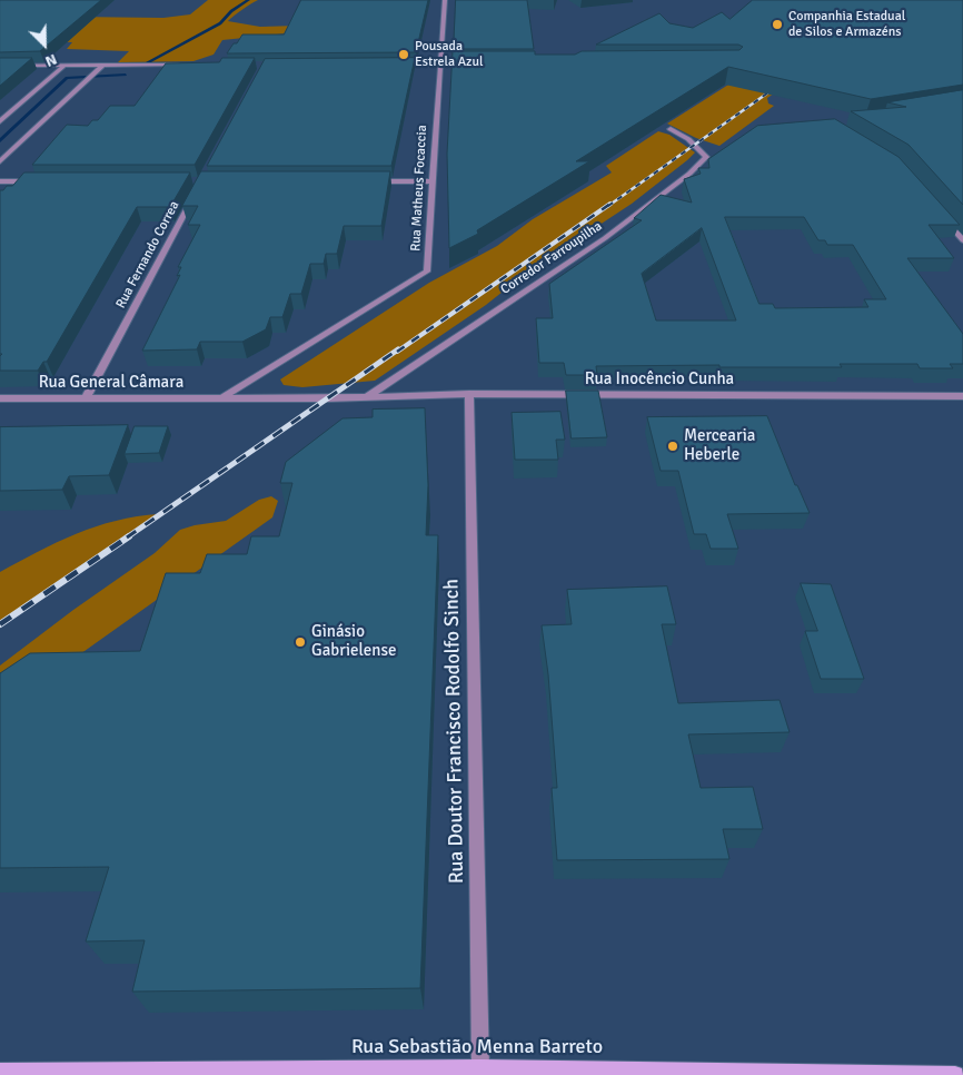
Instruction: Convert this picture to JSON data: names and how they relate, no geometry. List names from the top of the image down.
{
  "streets": {
    "main road": ["Rua Sebastião Menna Barreto"],
    "street": [
      "Rua Matheus Focaccia",
      "Rua Fernando Correa",
      "Corredor Farroupilha",
      "Rua Inocêncio Cunha",
      "Rua General Câmara",
      "Rua Doutor Francisco Rodolfo Sinch"
    ]
  },
  "crossings": [
    ["Rua Matheus Focaccia", "Rua Inocêncio Cunha"],
    ["Rua Matheus Focaccia", "Rua General Câmara"],
    ["Rua Fernando Correa", "Rua General Câmara"],
    ["Corredor Farroupilha", "Rua Inocêncio Cunha"],
    ["Rua Inocêncio Cunha", "Rua General Câmara"],
    ["Rua Inocêncio Cunha", "Rua Doutor Francisco Rodolfo Sinch"],
    ["Rua Doutor Francisco Rodolfo Sinch", "Rua Sebastião Menna Barreto"]
  ],
  "places": [
    "Companhia Estadual de Silos e Armazéns",
    "Pousada Estrela Azul",
    "Mercearia Heberle",
    "Ginásio Gabrielense"
  ],
  "north": "bottom right"
}
